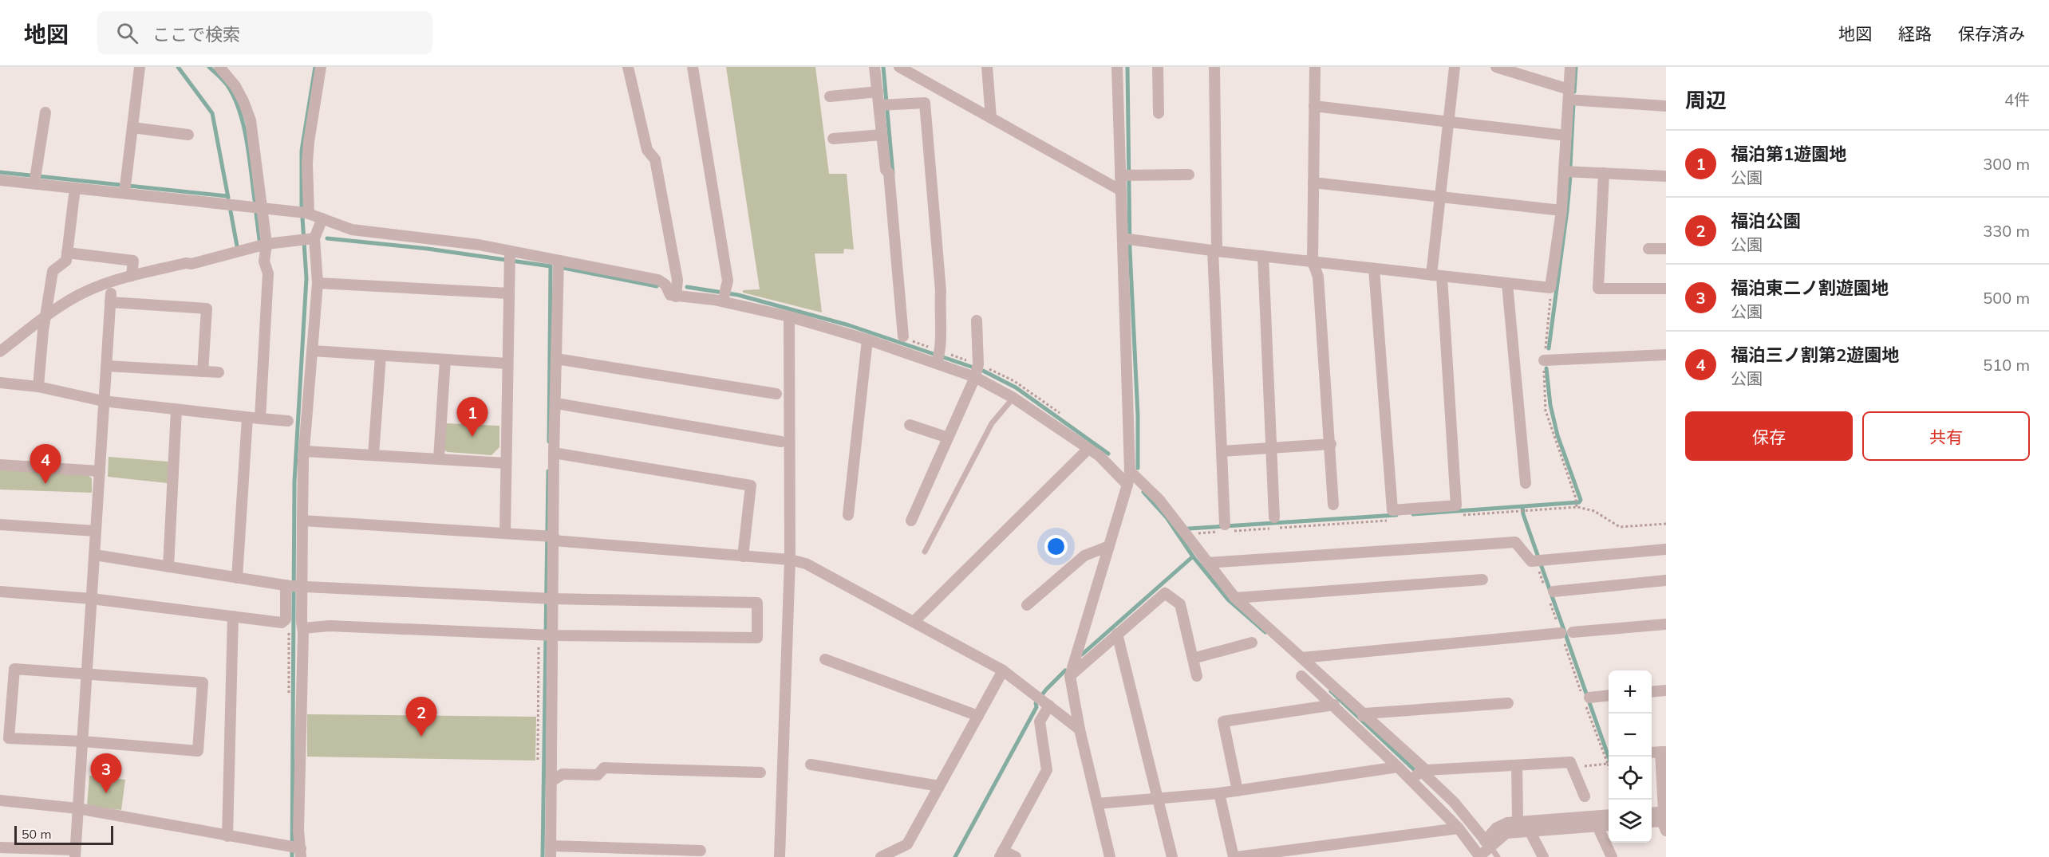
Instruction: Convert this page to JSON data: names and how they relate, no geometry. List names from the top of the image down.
{
  "scale_bar": "50 m",
  "page": {
    "header": "地図",
    "search": "ここで検索",
    "nav": ["地図", "経路", "保存済み"],
    "heading": ["周辺", "4件"],
    "list": [
      {
        "mark": "1",
        "name": "福泊第1遊園地",
        "note": "公園",
        "value": "300 m"
      },
      {
        "mark": "2",
        "name": "福泊公園",
        "note": "公園",
        "value": "330 m"
      },
      {
        "mark": "3",
        "name": "福泊東二ノ割遊園地",
        "note": "公園",
        "value": "500 m"
      },
      {
        "mark": "4",
        "name": "福泊三ノ割第2遊園地",
        "note": "公園",
        "value": "510 m"
      }
    ],
    "pins": [
      "1",
      "4",
      "2",
      "3"
    ],
    "buttons": ["保存", "共有"],
    "map_buttons": ["+", "−"],
    "scale": "50 m"
  }
}
